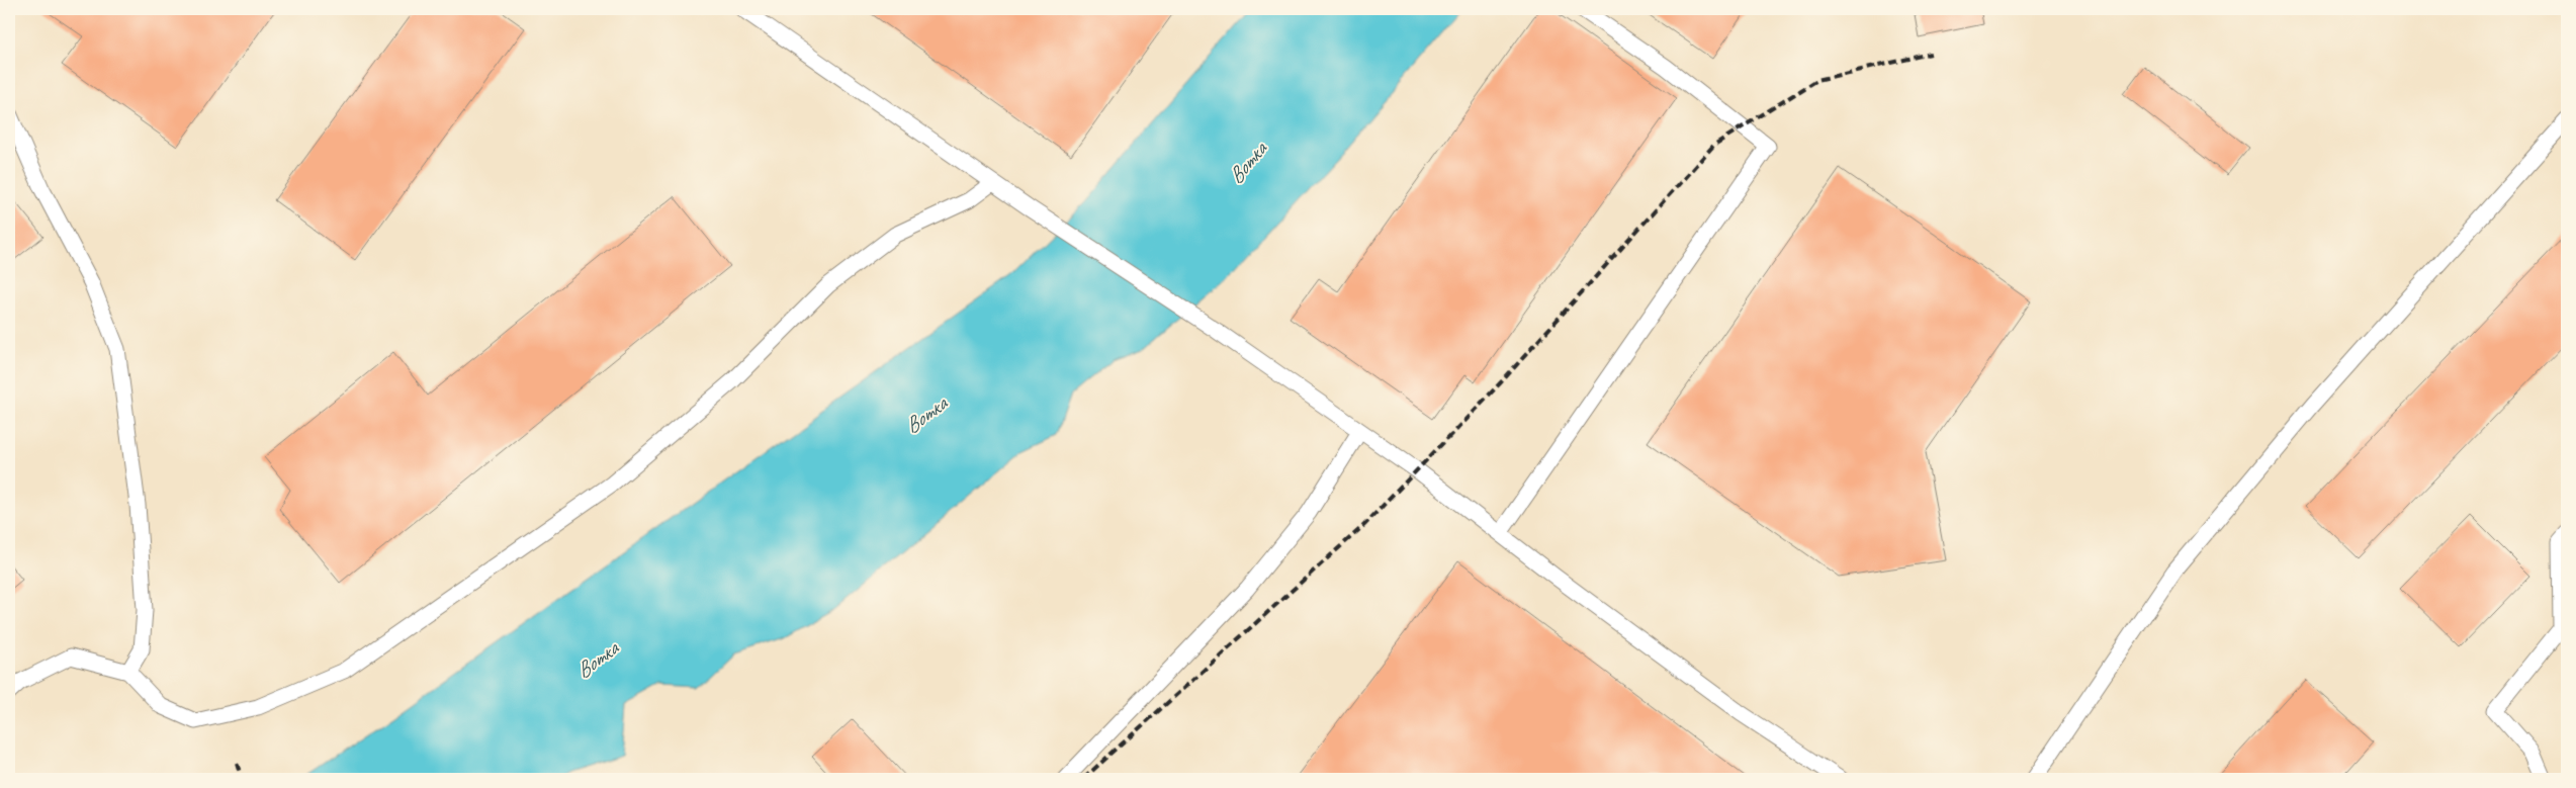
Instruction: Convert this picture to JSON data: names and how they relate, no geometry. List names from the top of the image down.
{
  "water": ["Вотка"]
}
